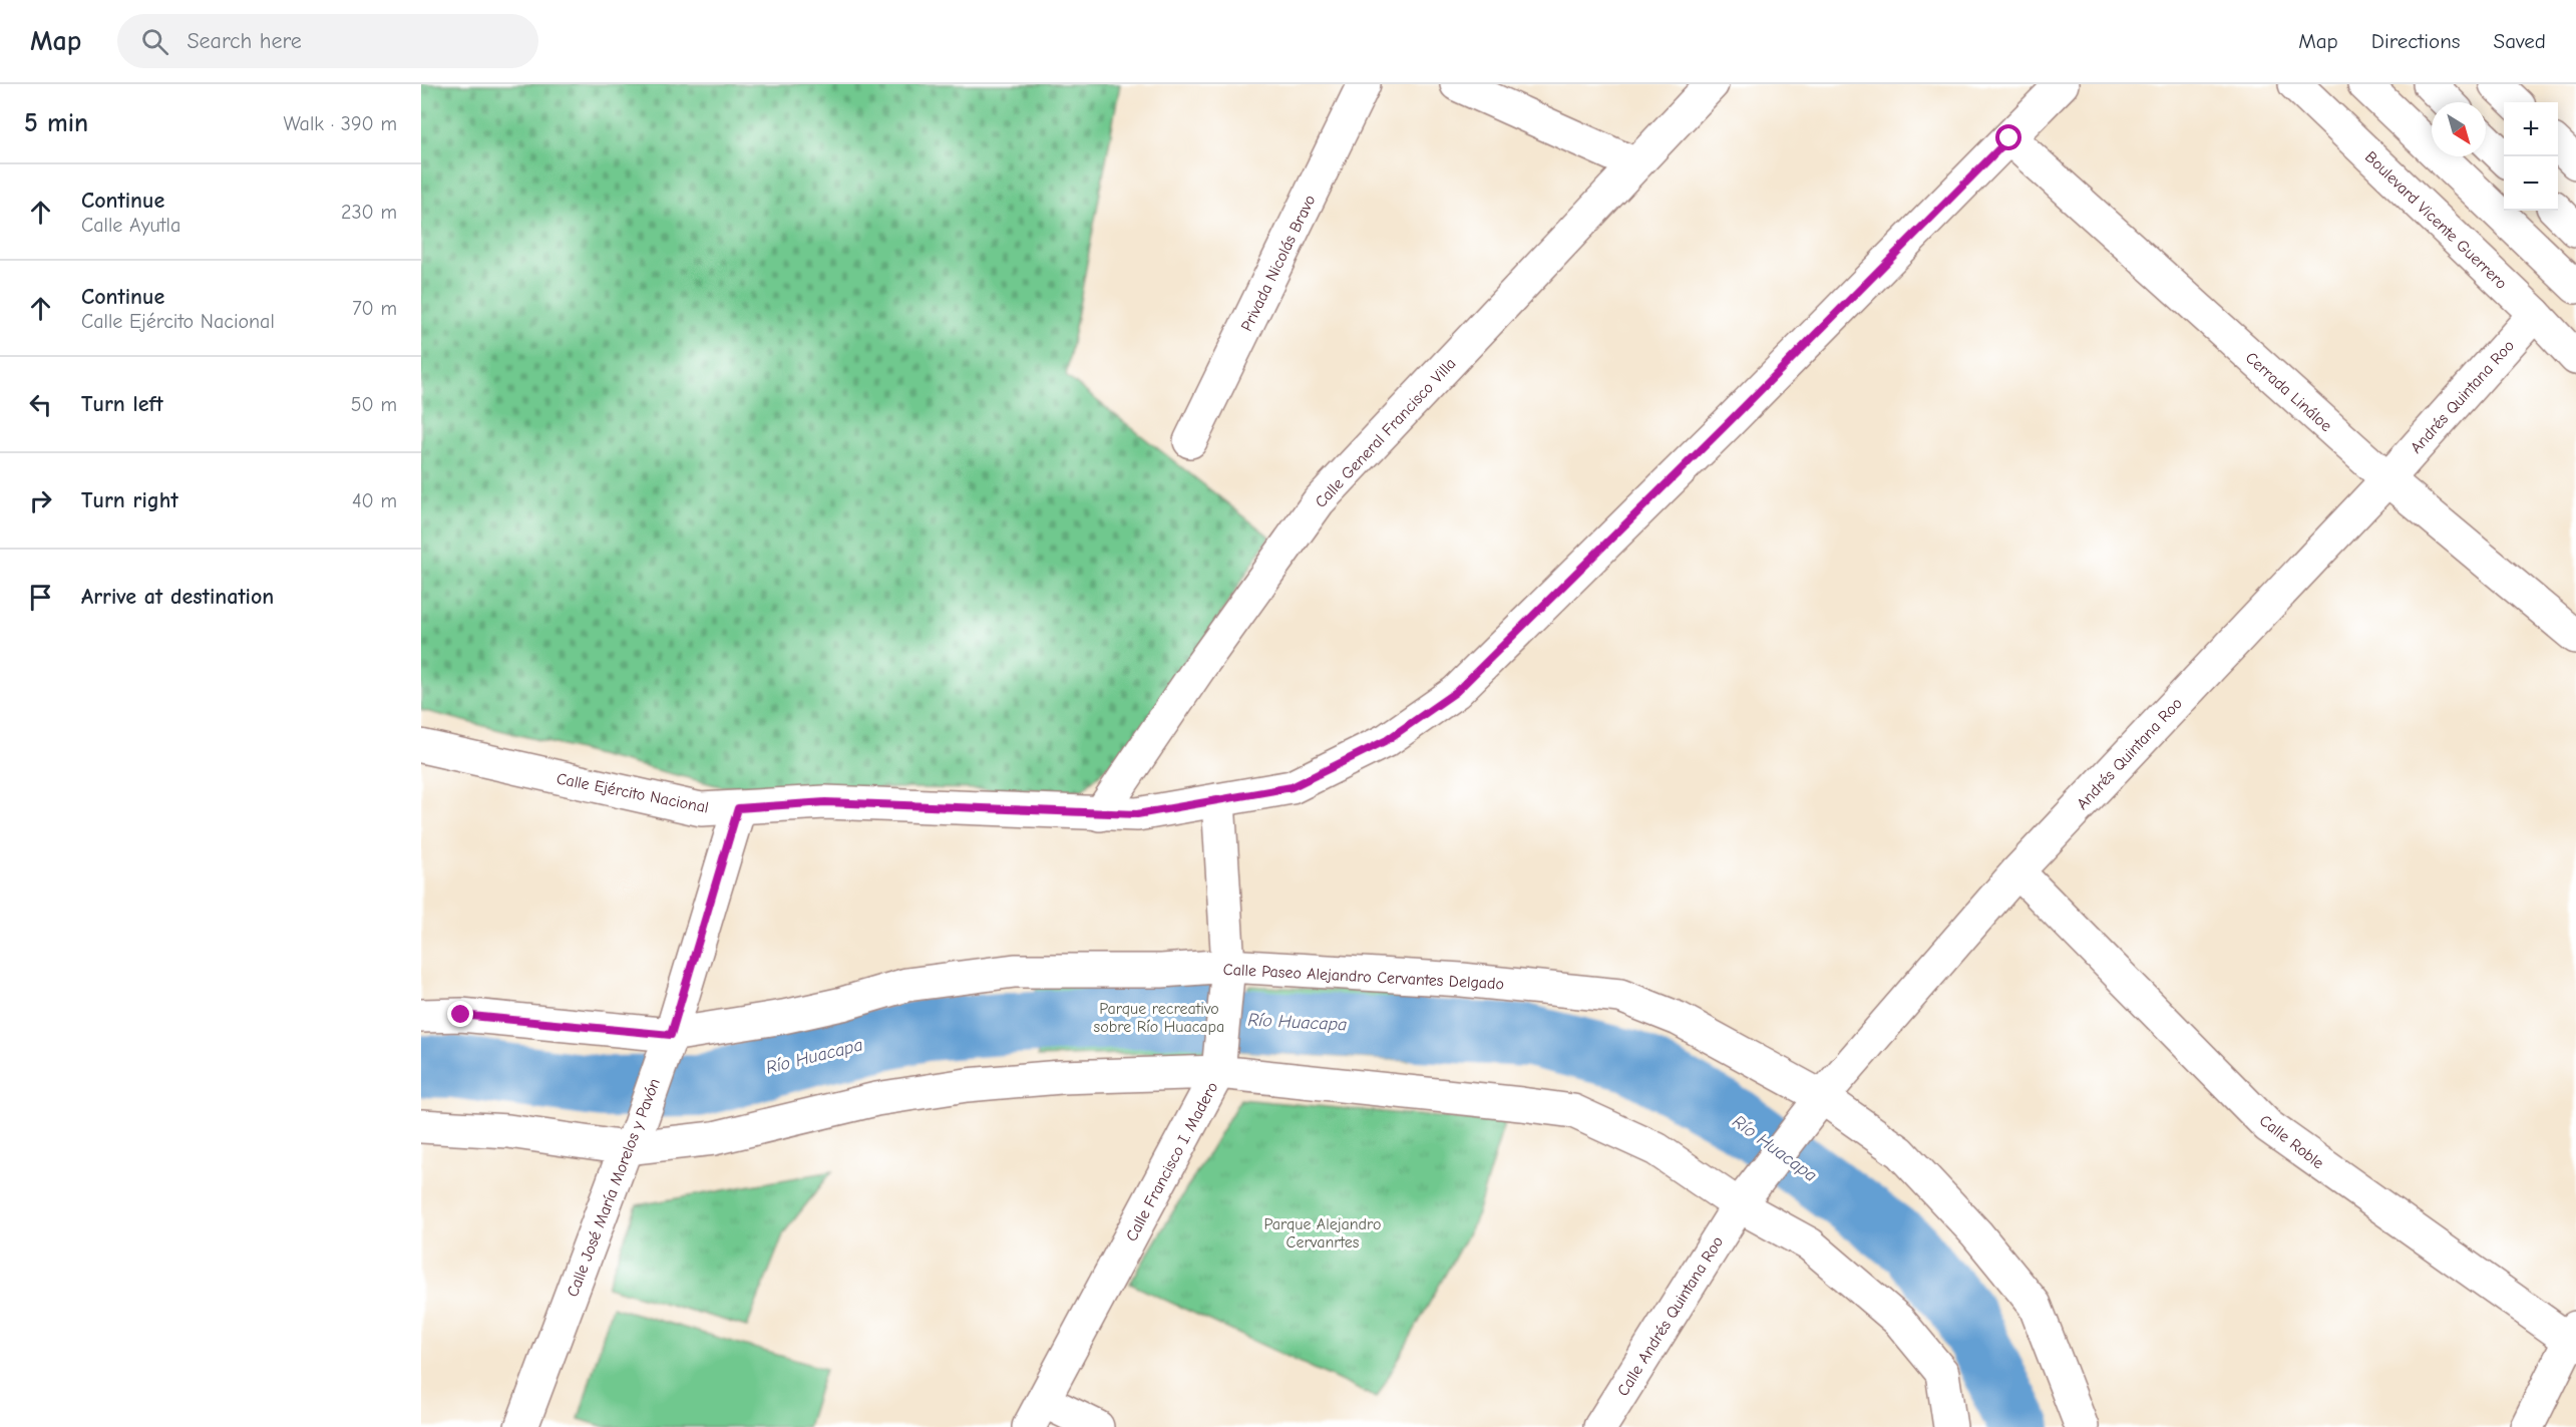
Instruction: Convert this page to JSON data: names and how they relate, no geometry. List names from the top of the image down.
{
  "streets": {
    "main road": [
      "Boulevard Vicente Guerrero",
      "Privada Nicolás Bravo",
      "Cerrada Lináloe",
      "Andrés Quintana Roo",
      "Calle General Francisco Villa",
      "Calle Ejército Nacional",
      "Calle Paseo Alejandro Cervantes Delgado",
      "Calle Roble",
      "Calle Francisco I. Madero",
      "Calle José María Morelos y Pavón",
      "Calle Andrés Quintana Roo"
    ]
  },
  "crossings": [
    ["Boulevard Vicente Guerrero", "Andrés Quintana Roo"],
    ["Cerrada Lináloe", "Andrés Quintana Roo"],
    ["Cerrada Lináloe", "Calle Ejército Nacional"],
    ["Andrés Quintana Roo", "Calle Paseo Alejandro Cervantes Delgado"],
    ["Andrés Quintana Roo", "Calle Roble"],
    ["Andrés Quintana Roo", "Calle Andrés Quintana Roo"],
    ["Calle General Francisco Villa", "Calle Ejército Nacional"],
    ["Calle Ejército Nacional", "Calle Francisco I. Madero"],
    ["Calle Ejército Nacional", "Calle José María Morelos y Pavón"],
    ["Calle Paseo Alejandro Cervantes Delgado", "Calle Francisco I. Madero"],
    ["Calle Paseo Alejandro Cervantes Delgado", "Calle José María Morelos y Pavón"]
  ],
  "water": ["Río Huacapa"],
  "parks": ["Parque recreativo sobre Río Huacapa", "Parque Alejandro Cervanrtes"],
  "north": "bottom right",
  "page": {
    "header": "Map",
    "search": "Search here",
    "nav": ["Map", "Directions", "Saved"],
    "heading": ["5 min", "Walk · 390 m"],
    "map_buttons": ["+", "−"],
    "list": [
      ["Continue", "Calle Ayutla", "230 m"],
      ["Continue", "Calle Ejército Nacional", "70 m"],
      ["Turn left", "50 m"],
      ["Turn right", "40 m"],
      "Arrive at destination"
    ]
  }
}
